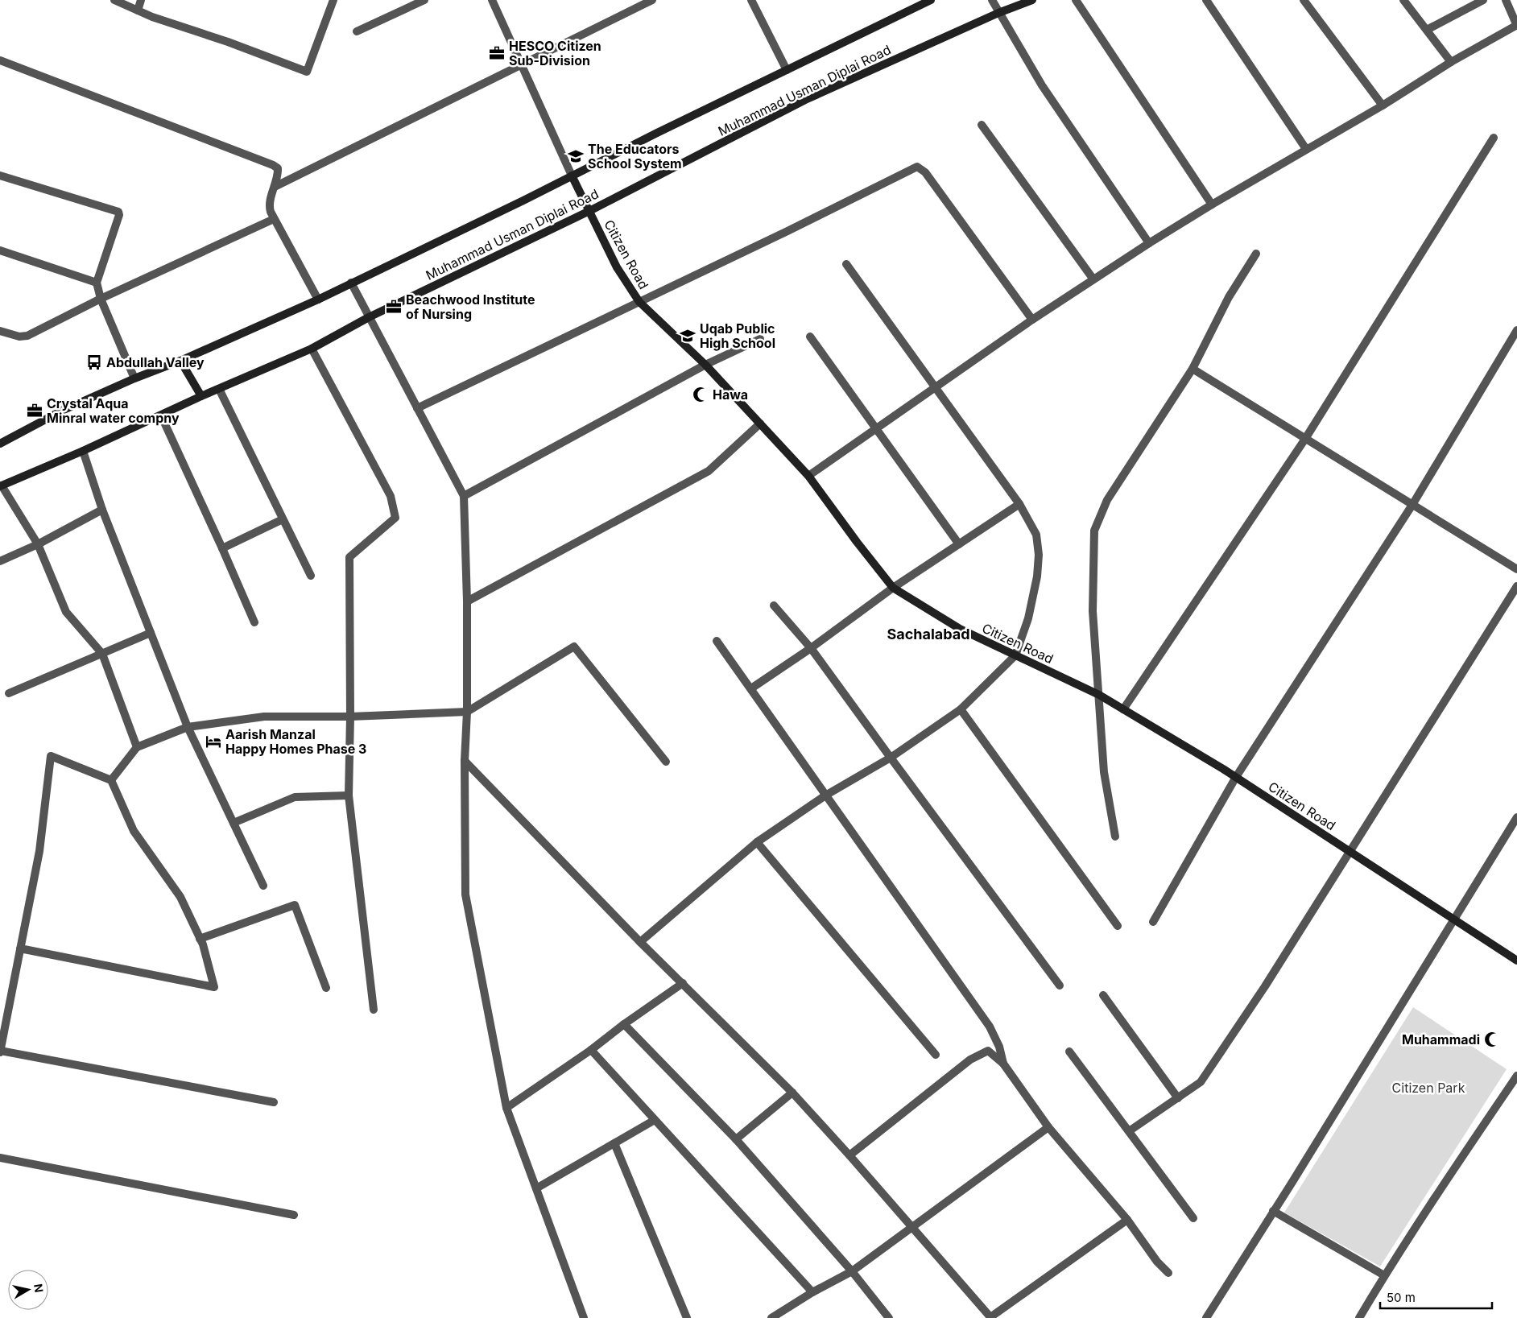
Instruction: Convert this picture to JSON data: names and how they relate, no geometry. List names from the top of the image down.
{
  "streets": {
    "street": ["Muhammad Usman Diplai Road", "Citizen Road"]
  },
  "crossings": [
    ["Muhammad Usman Diplai Road", "Citizen Road"]
  ],
  "districts": ["Sachalabad"],
  "parks": ["Citizen Park"],
  "places": {
    "office": ["HESCO Citizen Sub-Division", "Beachwood Institute of Nursing", "Crystal Aqua Minral water compny"],
    "school or university": ["The Educators School System", "Uqab Public High School"],
    "bus stop": ["Abdullah Valley"],
    "mosque": ["Hawa", "Muhammadi"],
    "hotel": ["Aarish Manzal Happy Homes Phase 3"]
  },
  "scale_bar": "50 m",
  "north": "right"
}
